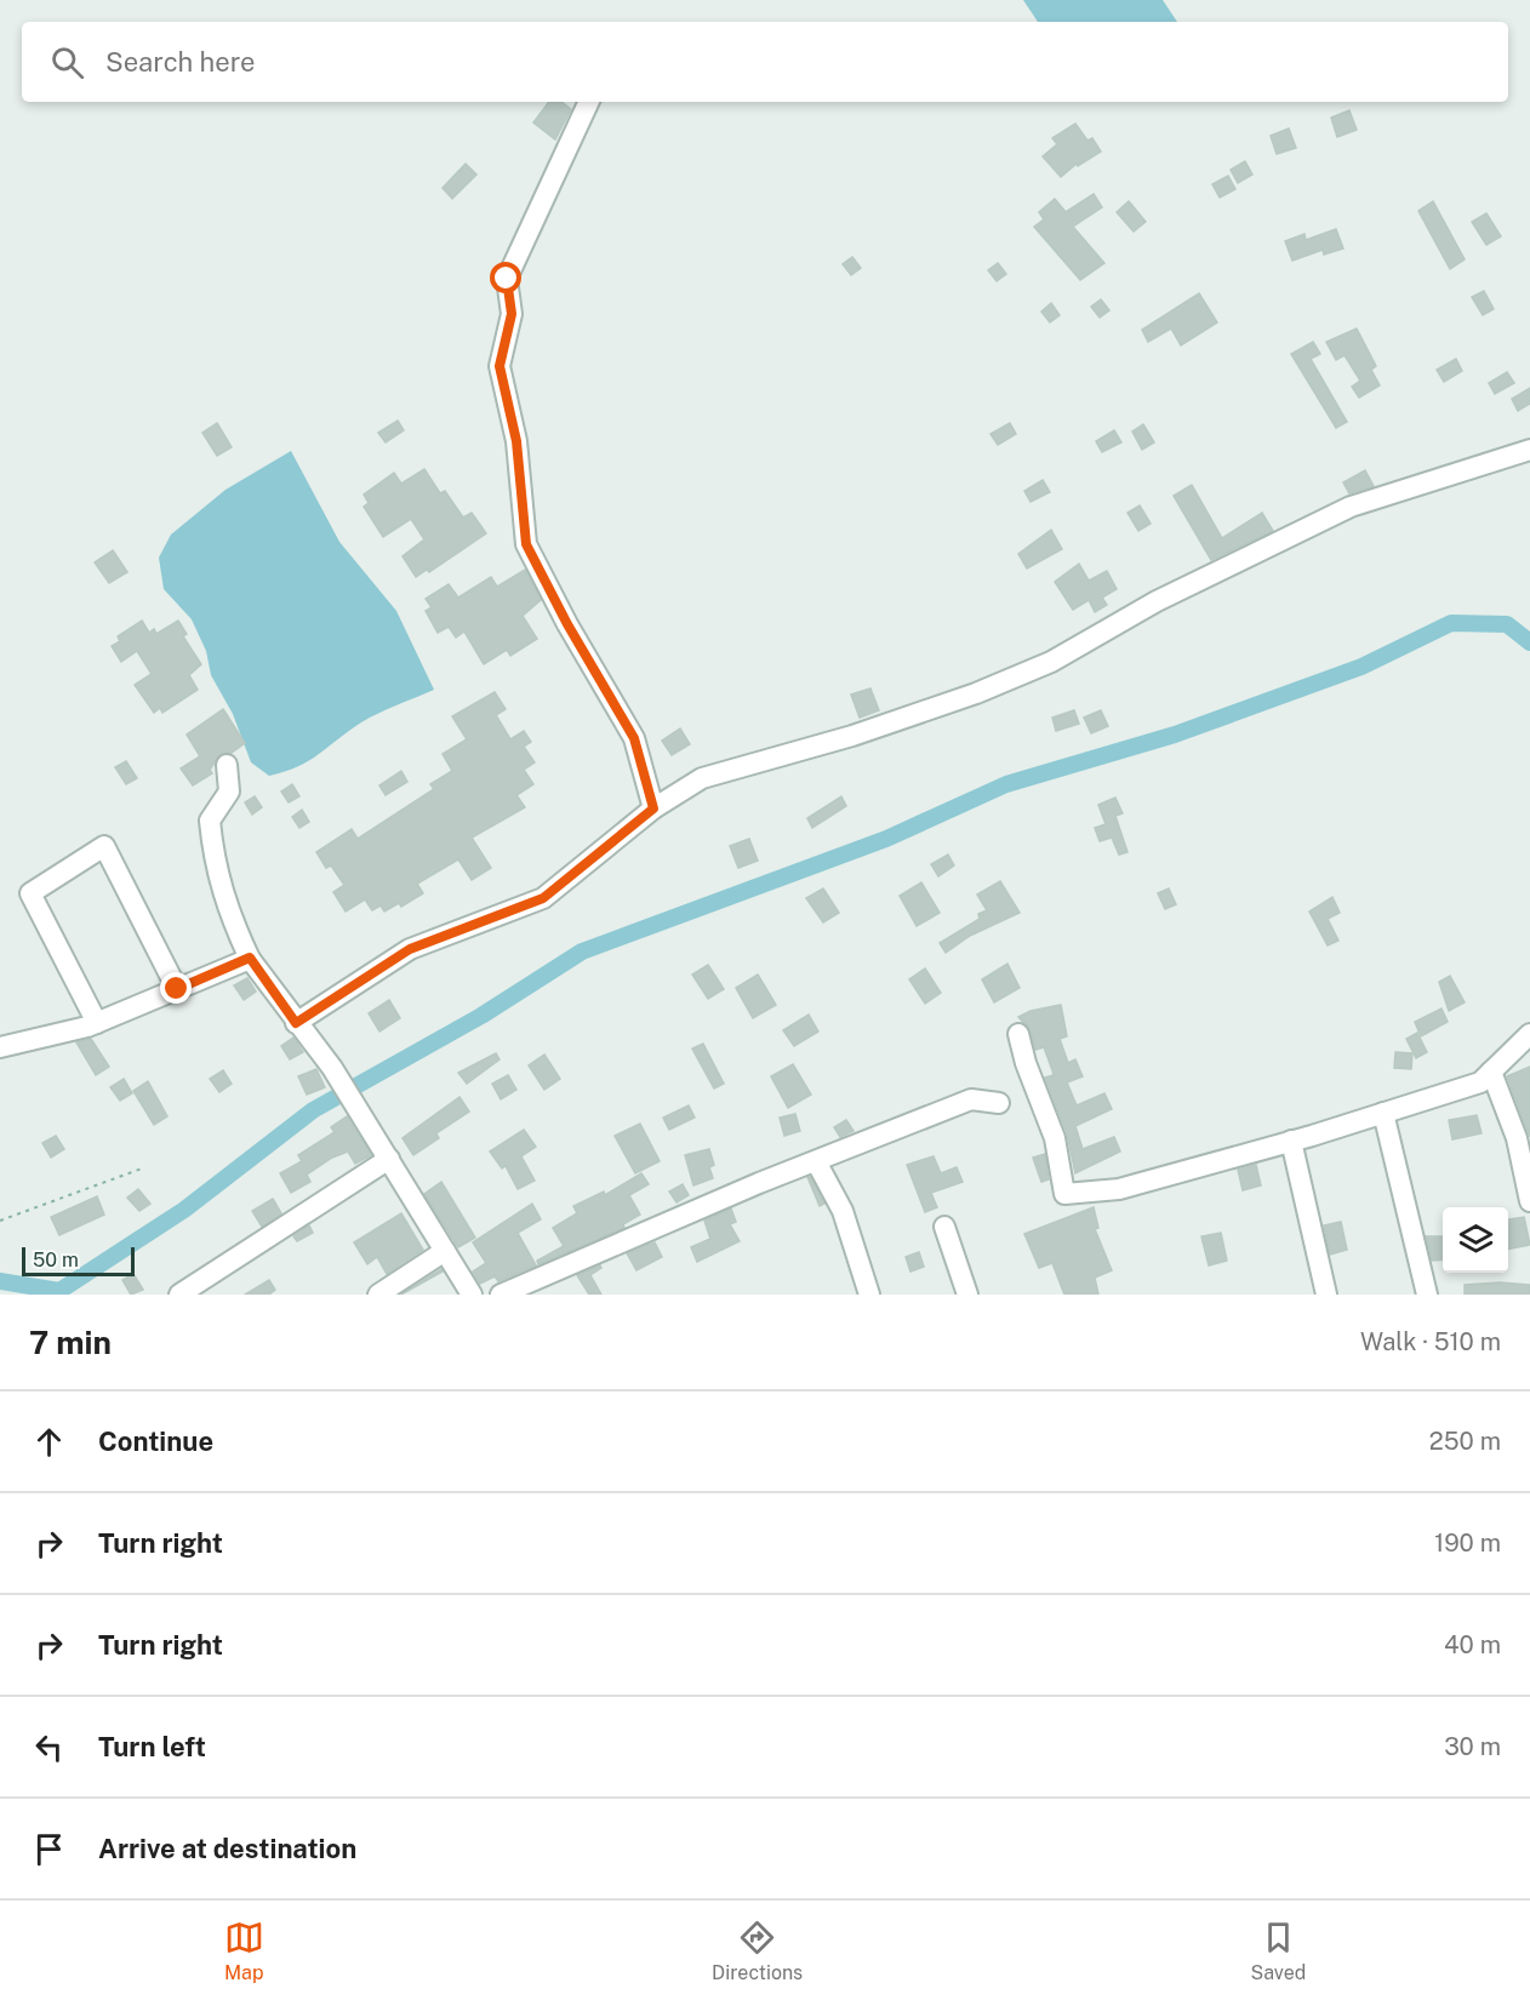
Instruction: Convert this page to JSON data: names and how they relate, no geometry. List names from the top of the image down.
{
  "scale_bar": "50 m",
  "page": {
    "search": "Search here",
    "scale": "50 m",
    "heading": ["7 min", "Walk · 510 m"],
    "list": [
      ["Continue", "250 m"],
      ["Turn right", "190 m"],
      ["Turn right", "40 m"],
      ["Turn left", "30 m"],
      "Arrive at destination"
    ],
    "nav": ["Map", "Directions", "Saved"]
  }
}
